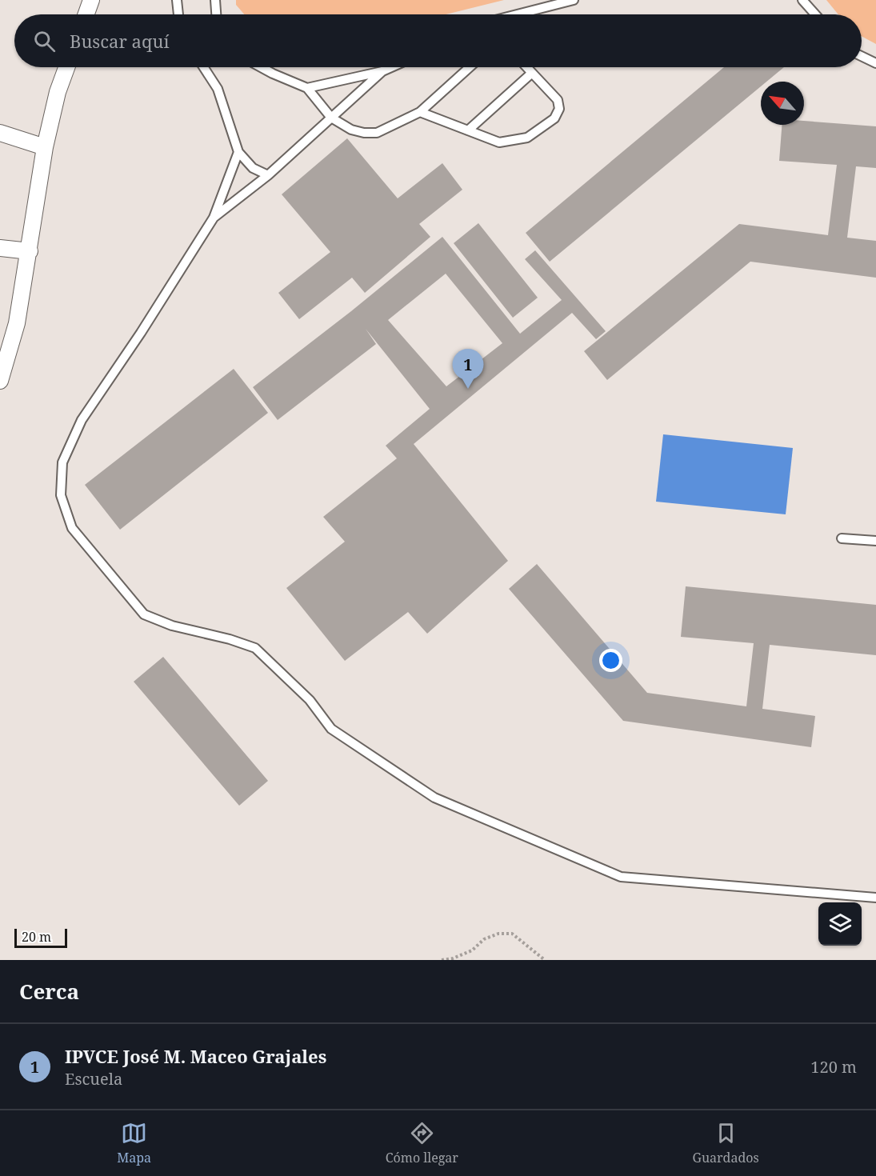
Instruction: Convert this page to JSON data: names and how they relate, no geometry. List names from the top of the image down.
{
  "scale_bar": "20 m",
  "north": "top left",
  "page": {
    "search": "Buscar aquí",
    "pins": "1",
    "scale": "20 m",
    "heading": "Cerca",
    "list": [
      {
        "mark": "1",
        "name": "IPVCE José M. Maceo Grajales",
        "note": "Escuela",
        "value": "120 m"
      }
    ],
    "nav": ["Mapa", "Cómo llegar", "Guardados"]
  }
}
